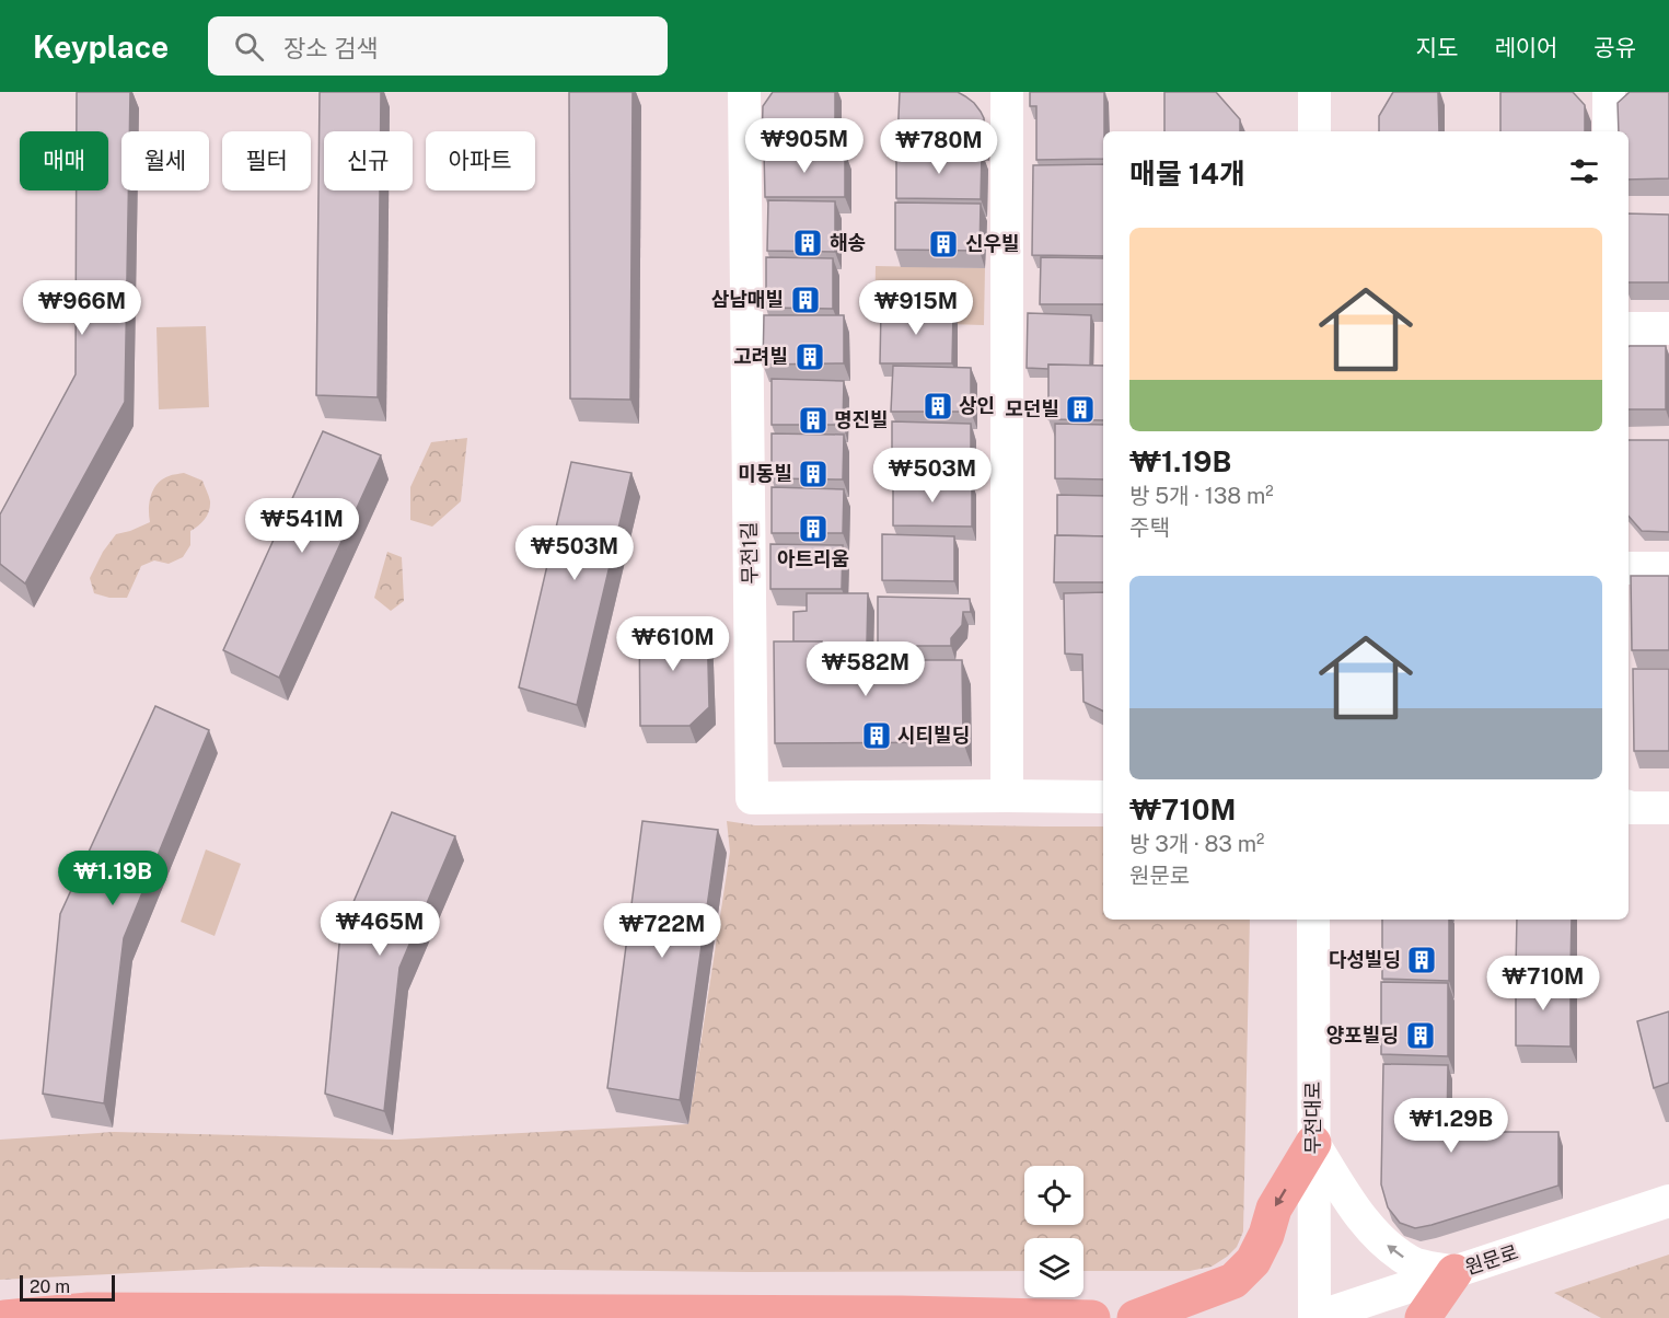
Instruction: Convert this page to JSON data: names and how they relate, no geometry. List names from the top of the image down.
{
  "streets": {
    "street": ["무전1길", "무전대로", "원문로"]
  },
  "crossings": [
    ["무전대로", "원문로"]
  ],
  "places": {
    "building": [
      "해송",
      "신우빌",
      "삼남매빌",
      "고려빌",
      "상인",
      "모던빌",
      "명진빌",
      "미동빌",
      "아트리움",
      "시티빌딩",
      "다성빌딩",
      "양포빌딩"
    ]
  },
  "scale_bar": "20 m",
  "page": {
    "header": "Keyplace",
    "search": "장소 검색",
    "nav": ["지도", "레이어", "공유"],
    "price": [
      "₩905M",
      "₩780M",
      "₩966M",
      "₩915M",
      "₩503M",
      "₩541M",
      "₩503M",
      "₩610M",
      "₩582M",
      "₩1.19B",
      "₩465M",
      "₩722M",
      "₩710M",
      "₩1.29B"
    ],
    "chip": [
      "매매",
      "월세",
      "필터",
      "신규",
      "아파트"
    ],
    "heading": "매물 14개",
    "list": [
      {
        "name": "₩1.19B",
        "note": "방 5개 · 138 m² · 주택"
      },
      {
        "name": "₩710M",
        "note": "방 3개 · 83 m² · 원문로"
      }
    ],
    "scale": "20 m"
  }
}
